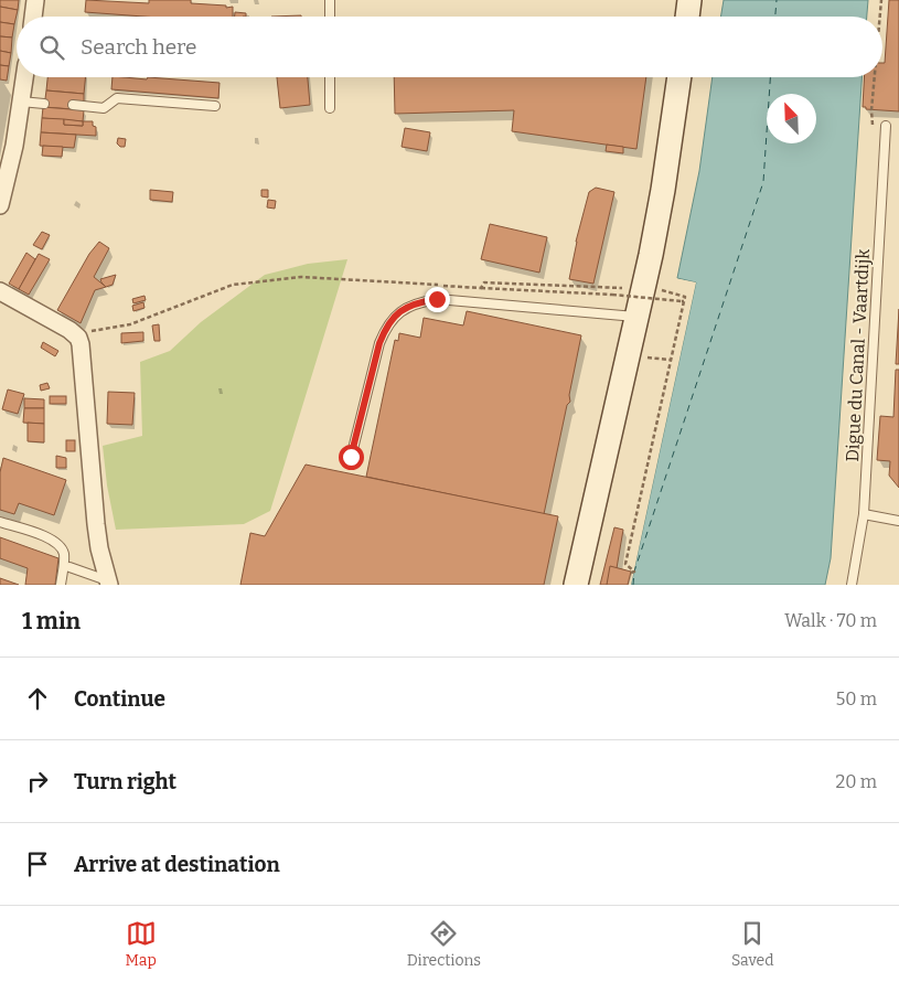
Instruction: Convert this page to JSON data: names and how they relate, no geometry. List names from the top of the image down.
{
  "streets": {
    "lane": ["Digue du Canal - Vaartdijk"]
  },
  "north": "top left",
  "page": {
    "search": "Search here",
    "heading": ["1 min", "Walk · 70 m"],
    "list": [
      ["Continue", "50 m"],
      ["Turn right", "20 m"],
      "Arrive at destination"
    ],
    "nav": ["Map", "Directions", "Saved"]
  }
}
